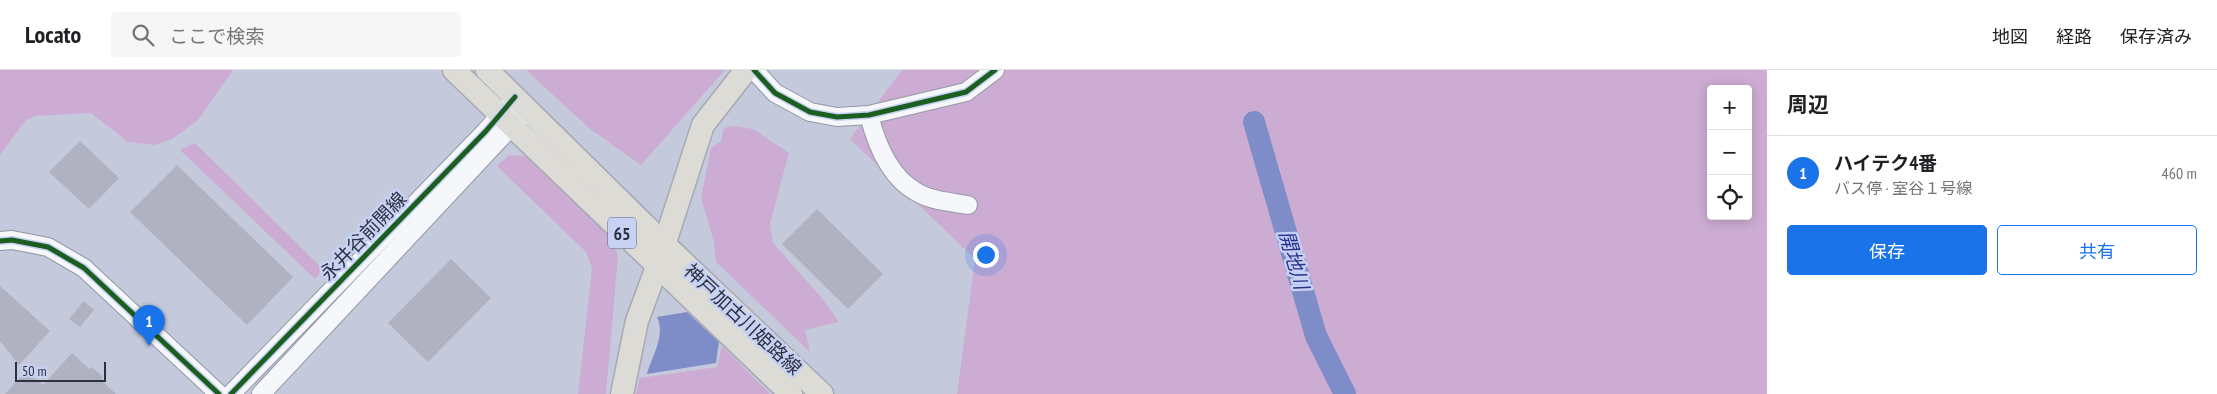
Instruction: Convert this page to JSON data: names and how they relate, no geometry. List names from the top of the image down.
{
  "streets": {
    "main road": ["65", "神戸加古川姫路線"],
    "street": ["永井谷前開線"]
  },
  "crossings": [
    ["永井谷前開線", "神戸加古川姫路線"]
  ],
  "water": ["開地川"],
  "scale_bar": "50 m",
  "page": {
    "header": "Locato",
    "search": "ここで検索",
    "nav": ["地図", "経路", "保存済み"],
    "heading": "周辺",
    "map_buttons": ["+", "−"],
    "list": [
      {
        "mark": "1",
        "name": "ハイテク4番",
        "note": "バス停 · 室谷１号線",
        "value": "460 m"
      }
    ],
    "buttons": ["保存", "共有"],
    "pins": "1",
    "scale": "50 m"
  }
}
